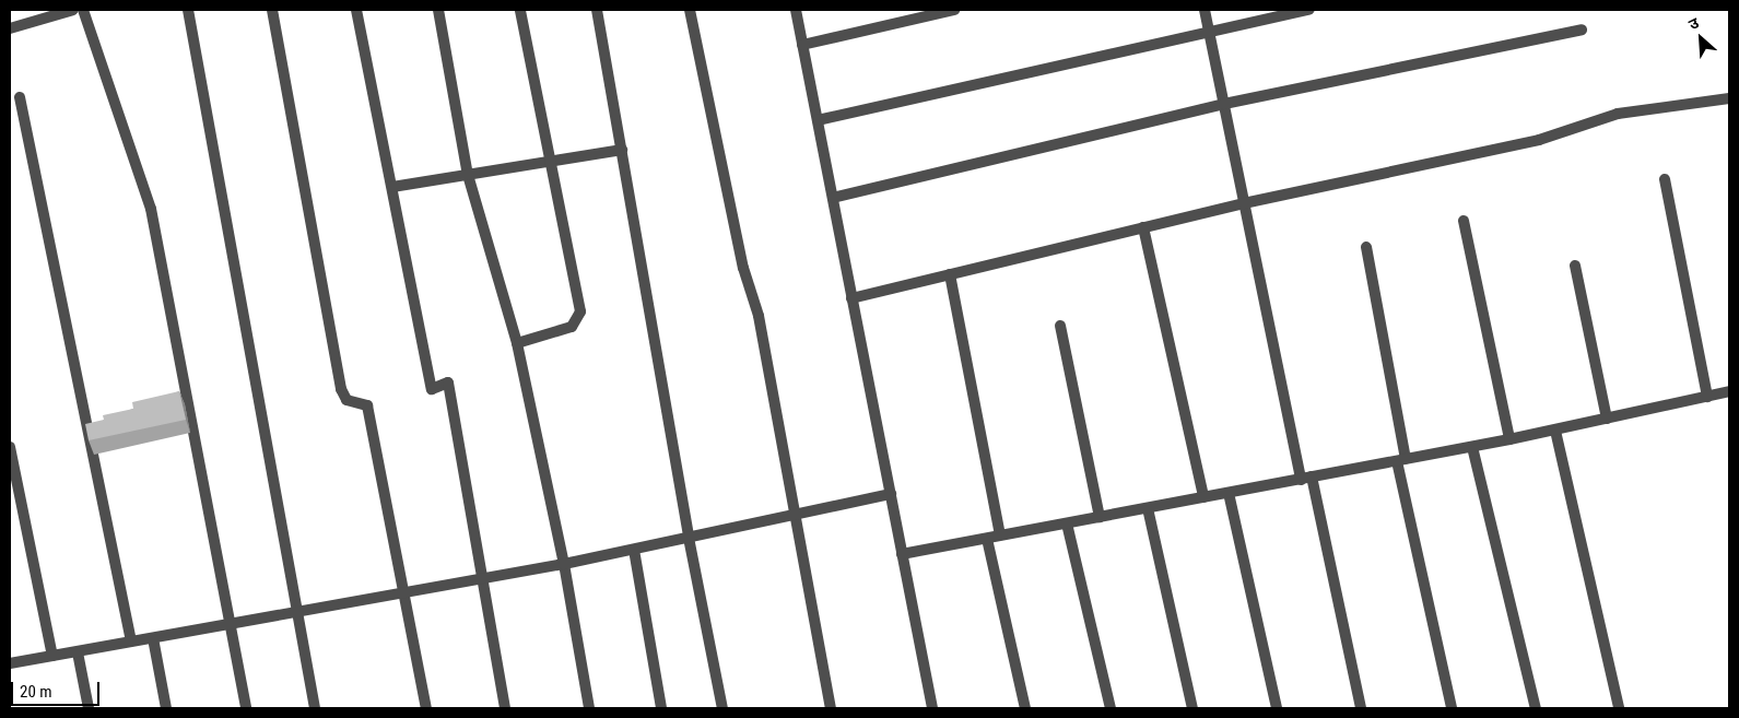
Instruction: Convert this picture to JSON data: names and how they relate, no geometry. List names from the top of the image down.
{
  "scale_bar": "20 m",
  "north": "top left"
}
